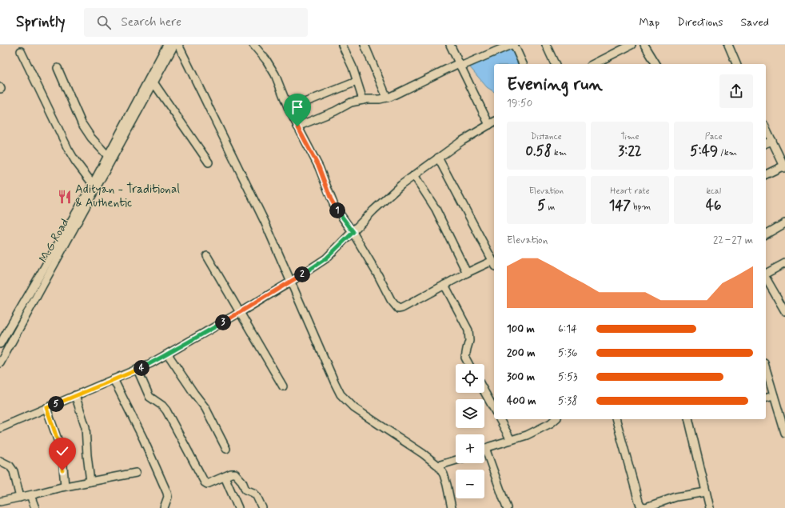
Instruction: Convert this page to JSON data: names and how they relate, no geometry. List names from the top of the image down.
{
  "streets": {
    "street": ["M.G Road"]
  },
  "places": {
    "restaurant": ["Adityan - Traditional & Authentic"]
  },
  "page": {
    "header": "Sprintly",
    "search": "Search here",
    "nav": ["Map", "Directions", "Saved"],
    "heading": ["Evening run", "19:50"],
    "stats": [
      ["Distance", "0.58 km"],
      ["Time", "3:22"],
      ["Pace", "5:49 /km"],
      ["Elevation", "5 m"],
      ["Heart rate", "147 bpm"],
      ["kcal", "46"]
    ],
    "pins": [
      "1",
      "2",
      "3",
      "4",
      "5"
    ],
    "chart": ["Elevation", "22–27 m"],
    "list": [
      {
        "name": "100 m",
        "note": "6:14"
      },
      {
        "name": "200 m",
        "note": "5:36"
      },
      {
        "name": "300 m",
        "note": "5:53"
      },
      {
        "name": "400 m",
        "note": "5:38"
      }
    ],
    "map_buttons": ["+", "−"]
  }
}
